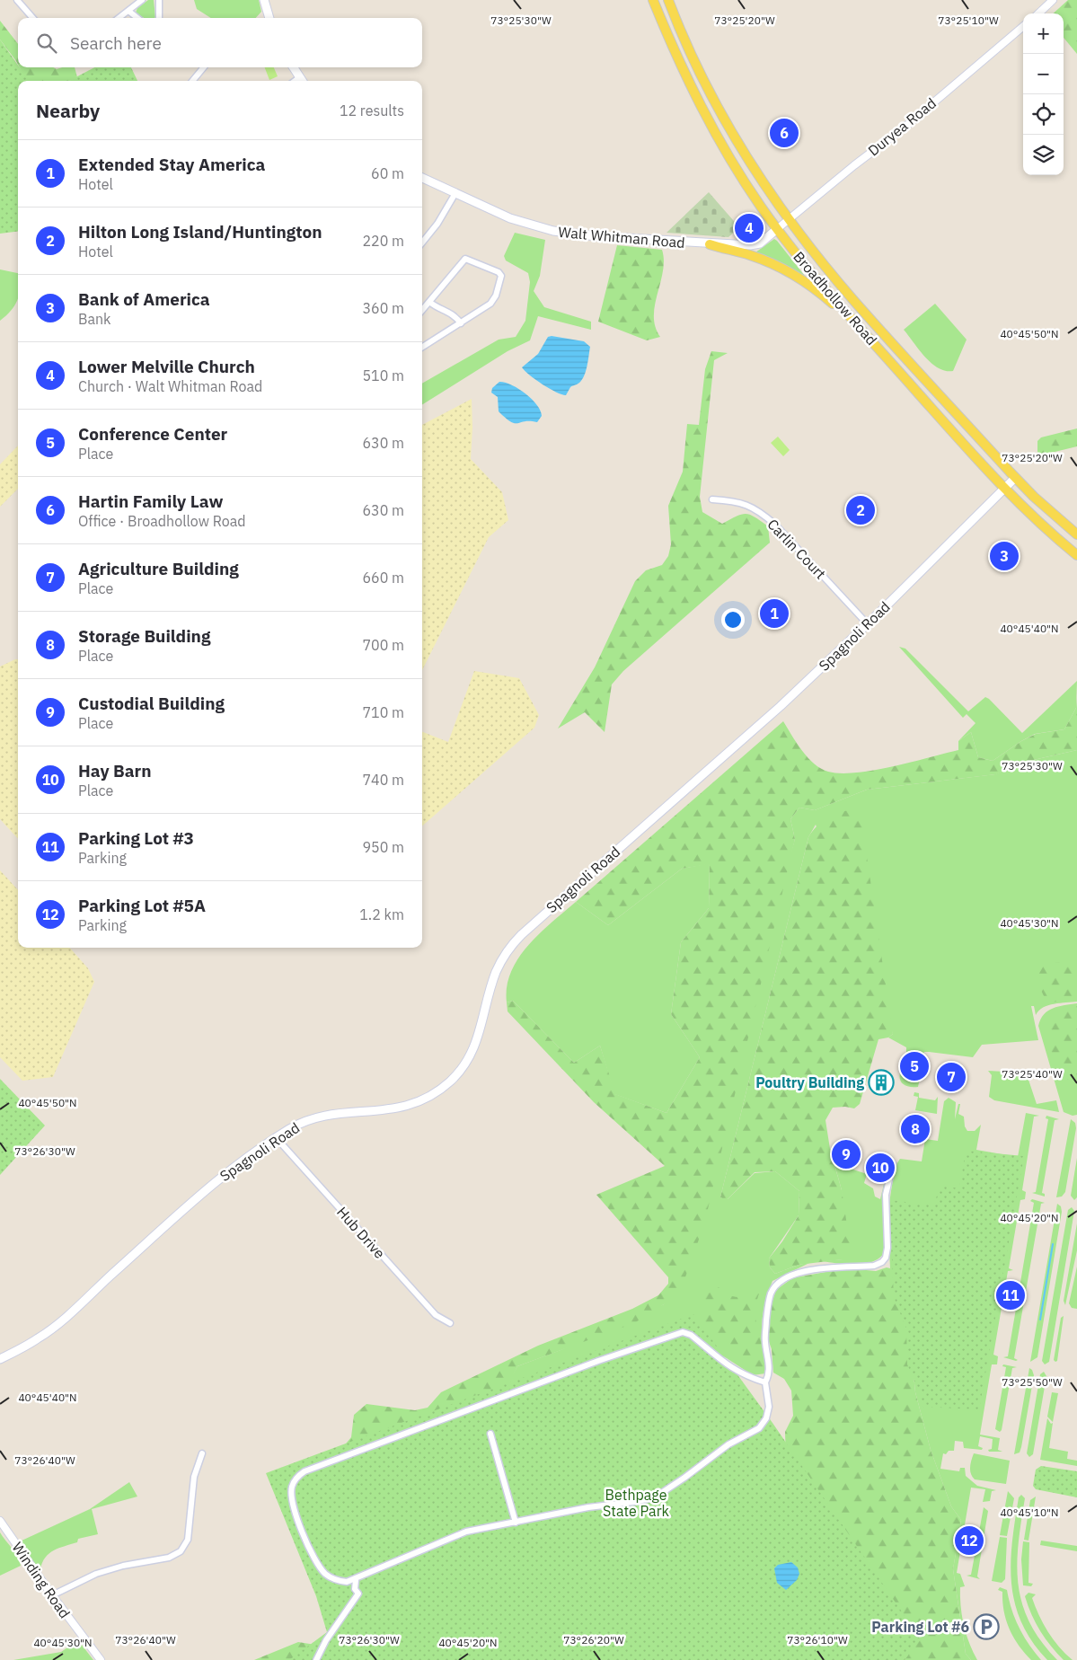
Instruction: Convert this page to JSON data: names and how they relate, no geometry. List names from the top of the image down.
{
  "streets": {
    "main road": ["Walt Whitman Road", "Broadhollow Road", "Spagnoli Road"],
    "street": [
      "Duryea Road",
      "Carlin Court",
      "Hub Drive",
      "Winding Road"
    ]
  },
  "crossings": [
    ["Duryea Road", "Walt Whitman Road"],
    ["Duryea Road", "Broadhollow Road"],
    ["Walt Whitman Road", "Broadhollow Road"],
    ["Broadhollow Road", "Spagnoli Road"],
    ["Carlin Court", "Spagnoli Road"],
    ["Spagnoli Road", "Hub Drive"]
  ],
  "parks": ["Bethpage State Park"],
  "places": {
    "building": ["Poultry Building"],
    "parking": ["Parking Lot #6"]
  },
  "page": {
    "map_buttons": ["+", "−"],
    "search": "Search here",
    "heading": ["Nearby", "12 results"],
    "pins": [
      "6",
      "4",
      "2",
      "3",
      "1",
      "5",
      "7",
      "8",
      "9",
      "10",
      "11",
      "12"
    ],
    "list": [
      {
        "mark": "1",
        "name": "Extended Stay America",
        "note": "Hotel",
        "value": "60 m"
      },
      {
        "mark": "2",
        "name": "Hilton Long Island/Huntington",
        "note": "Hotel",
        "value": "220 m"
      },
      {
        "mark": "3",
        "name": "Bank of America",
        "note": "Bank",
        "value": "360 m"
      },
      {
        "mark": "4",
        "name": "Lower Melville Church",
        "note": "Church · Walt Whitman Road",
        "value": "510 m"
      },
      {
        "mark": "5",
        "name": "Conference Center",
        "note": "Place",
        "value": "630 m"
      },
      {
        "mark": "6",
        "name": "Hartin Family Law",
        "note": "Office · Broadhollow Road",
        "value": "630 m"
      },
      {
        "mark": "7",
        "name": "Agriculture Building",
        "note": "Place",
        "value": "660 m"
      },
      {
        "mark": "8",
        "name": "Storage Building",
        "note": "Place",
        "value": "700 m"
      },
      {
        "mark": "9",
        "name": "Custodial Building",
        "note": "Place",
        "value": "710 m"
      },
      {
        "mark": "10",
        "name": "Hay Barn",
        "note": "Place",
        "value": "740 m"
      },
      {
        "mark": "11",
        "name": "Parking Lot #3",
        "note": "Parking",
        "value": "950 m"
      },
      {
        "mark": "12",
        "name": "Parking Lot #5A",
        "note": "Parking",
        "value": "1.2 km"
      }
    ]
  },
  "coordinates": [
    "73°25'30\"W",
    "73°25'20\"W",
    "73°25'10\"W",
    "40°45'50\"N",
    "40°45'40\"N",
    "40°45'30\"N",
    "73°25'40\"W",
    "73°26'30\"W",
    "40°45'20\"N",
    "73°25'50\"W",
    "73°26'40\"W",
    "40°45'10\"N",
    "73°26'20\"W",
    "73°26'10\"W"
  ]
}
